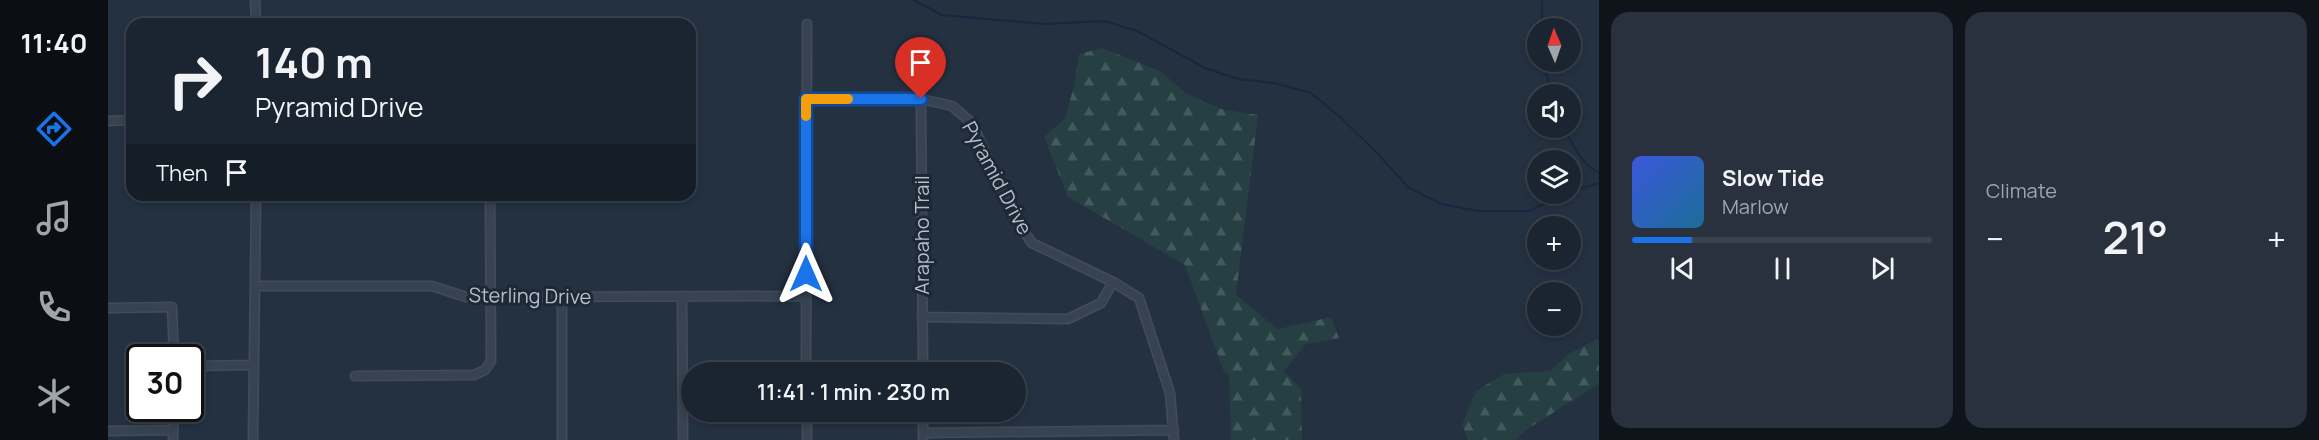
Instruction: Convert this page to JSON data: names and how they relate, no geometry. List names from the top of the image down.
{
  "streets": {
    "street": ["Pyramid Drive", "Arapaho Trail", "Sterling Drive"]
  },
  "crossings": [
    ["Pyramid Drive", "Arapaho Trail"]
  ],
  "north": "top",
  "page": {
    "tabs": "11:40",
    "tile": "Climate",
    "map_buttons": ["+", "−"],
    "turn": ["140 m", "Pyramid Drive"],
    "then": "Then",
    "song": ["Slow Tide", "Marlow"],
    "heat": ["−", "21°", "+"],
    "limit": "30",
    "trip": "11:41 · 1 min · 230 m"
  }
}
